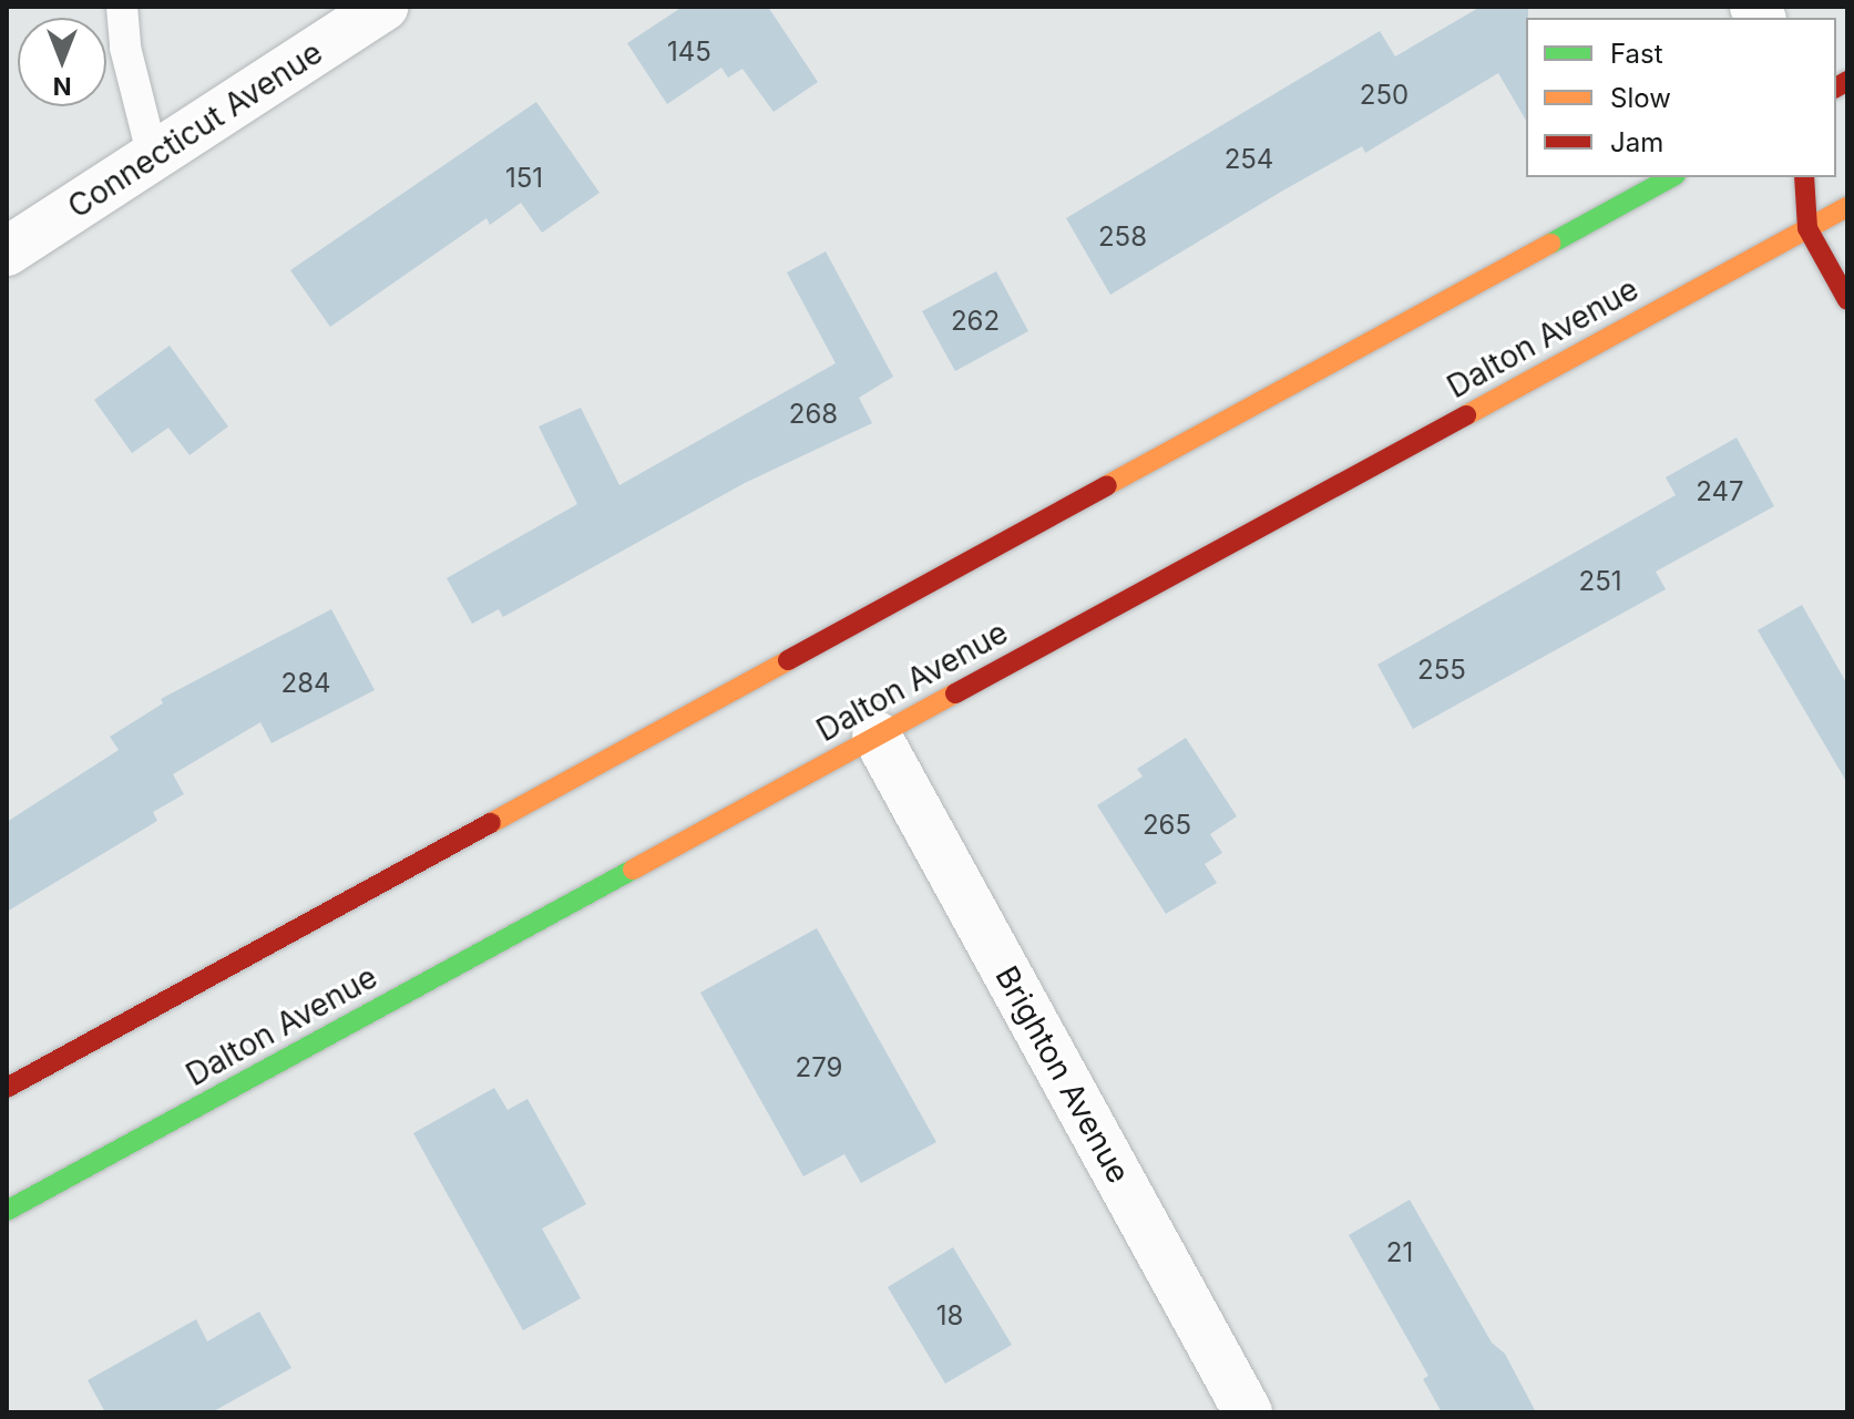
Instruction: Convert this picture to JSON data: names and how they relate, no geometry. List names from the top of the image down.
{
  "streets": {
    "main road": ["Dalton Avenue"],
    "street": ["Connecticut Avenue", "Brighton Avenue"]
  },
  "crossings": [
    ["Dalton Avenue", "Brighton Avenue"]
  ],
  "house_numbers": [
    "145",
    "250",
    "254",
    "151",
    "258",
    "262",
    "268",
    "247",
    "251",
    "255",
    "284",
    "265",
    "279",
    "21",
    "18"
  ],
  "legend": ["Fast", "Slow", "Jam"],
  "north": "bottom"
}
